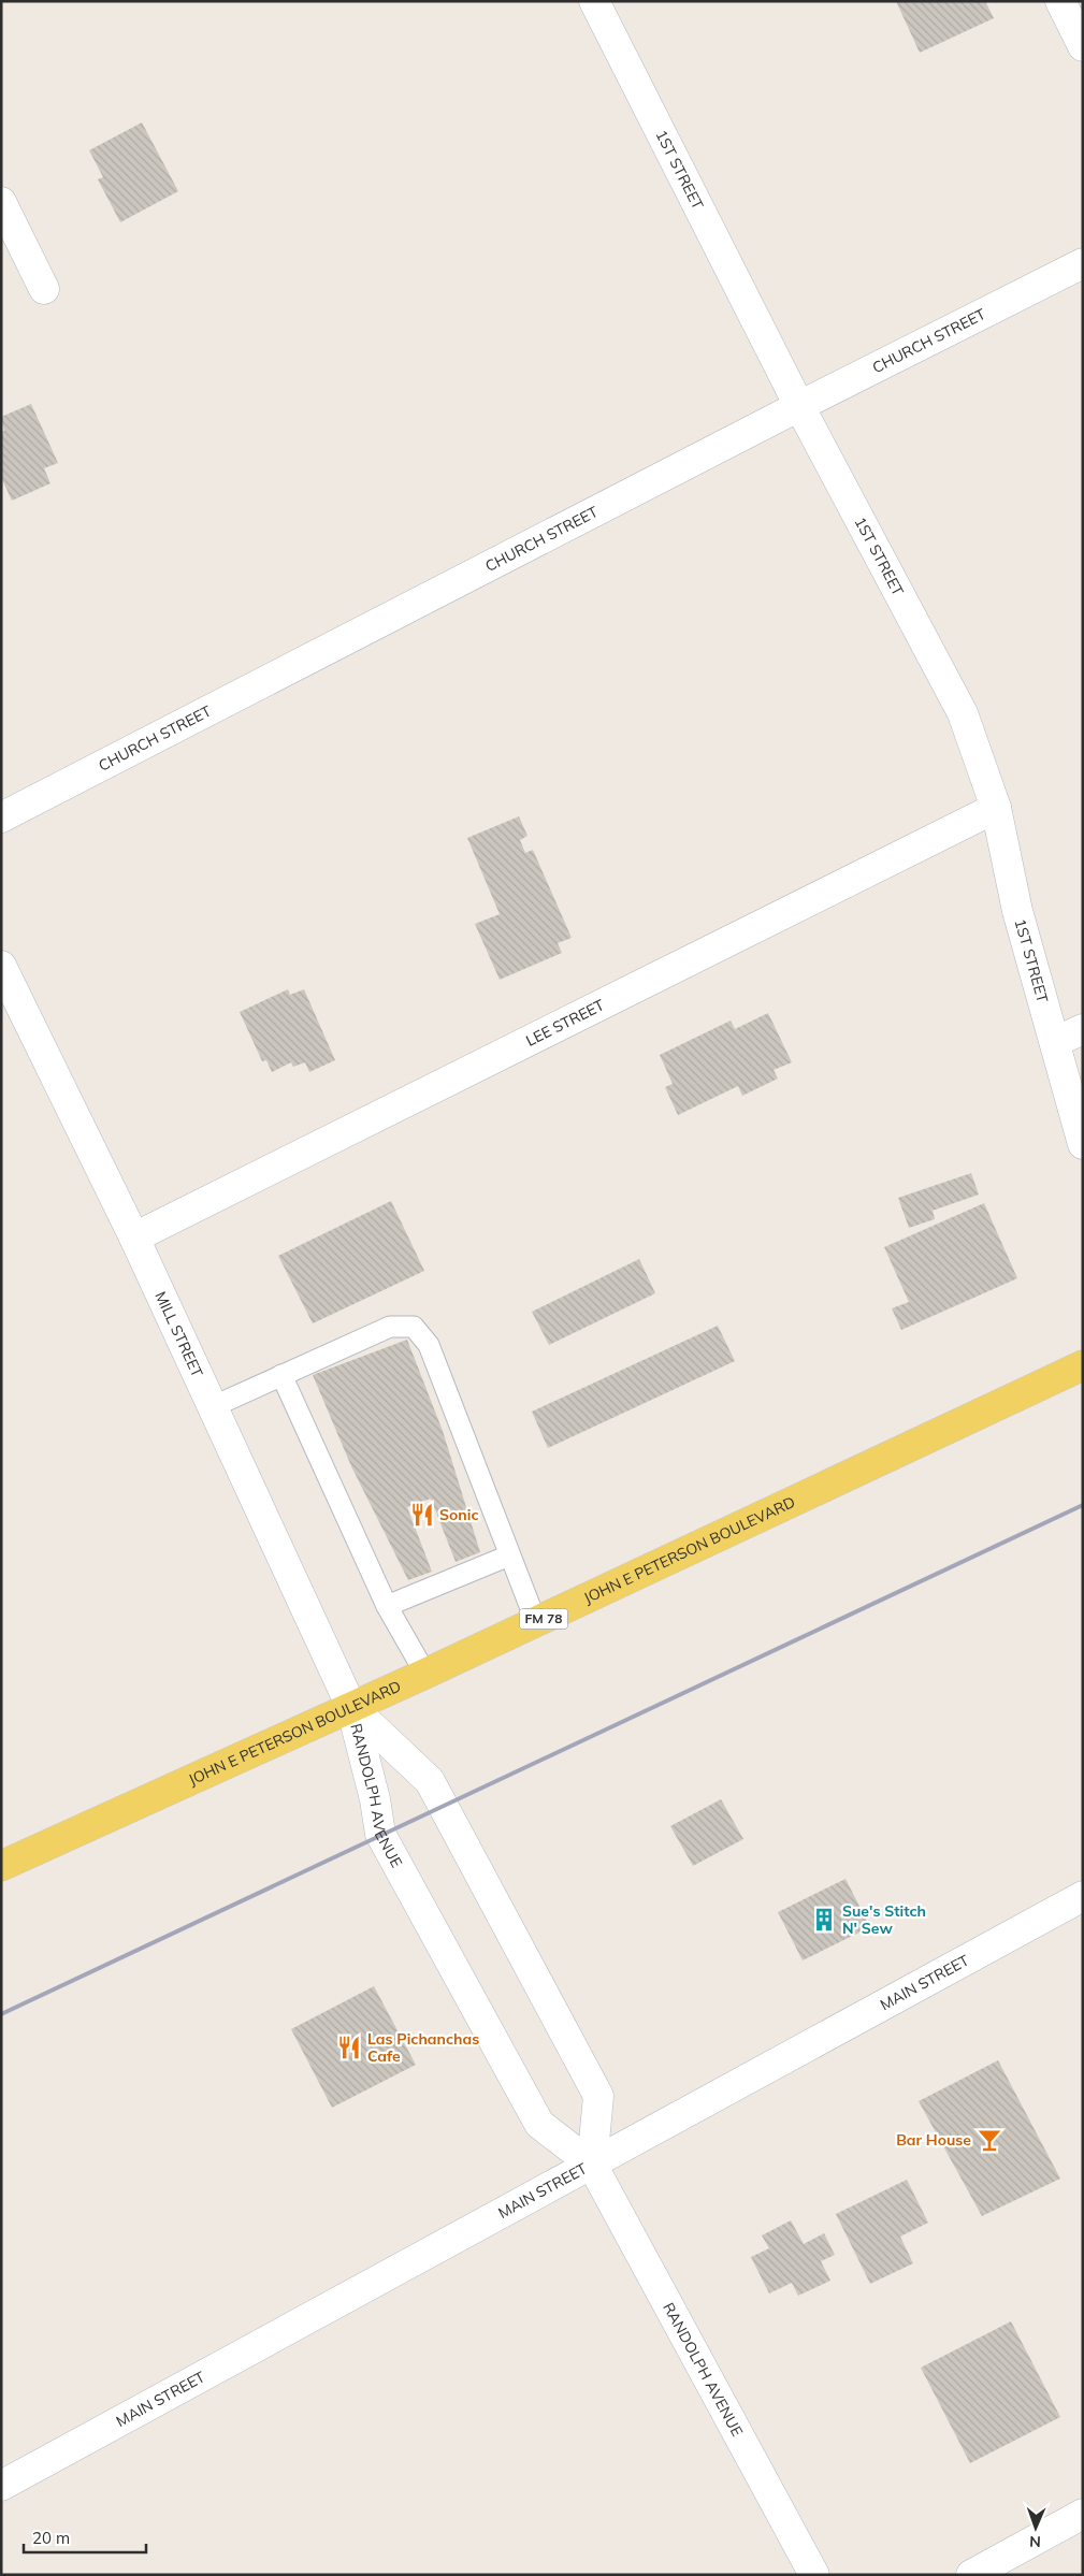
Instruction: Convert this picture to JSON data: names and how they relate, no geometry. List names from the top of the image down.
{
  "streets": {
    "main road": ["JOHN E PETERSON BOULEVARD", "FM 78"],
    "street": [
      "1ST STREET",
      "CHURCH STREET",
      "LEE STREET",
      "MILL STREET",
      "RANDOLPH AVENUE",
      "MAIN STREET"
    ]
  },
  "crossings": [
    ["1ST STREET", "CHURCH STREET"],
    ["1ST STREET", "LEE STREET"],
    ["LEE STREET", "MILL STREET"],
    ["MILL STREET", "JOHN E PETERSON BOULEVARD"],
    ["MILL STREET", "RANDOLPH AVENUE"],
    ["JOHN E PETERSON BOULEVARD", "RANDOLPH AVENUE"],
    ["RANDOLPH AVENUE", "MAIN STREET"]
  ],
  "places": {
    "restaurant": ["Sonic", "Las Pichanchas Cafe"],
    "building": ["Sue's Stitch N' Sew"],
    "bar": ["Bar House"]
  },
  "scale_bar": "20 m",
  "north": "bottom"
}
